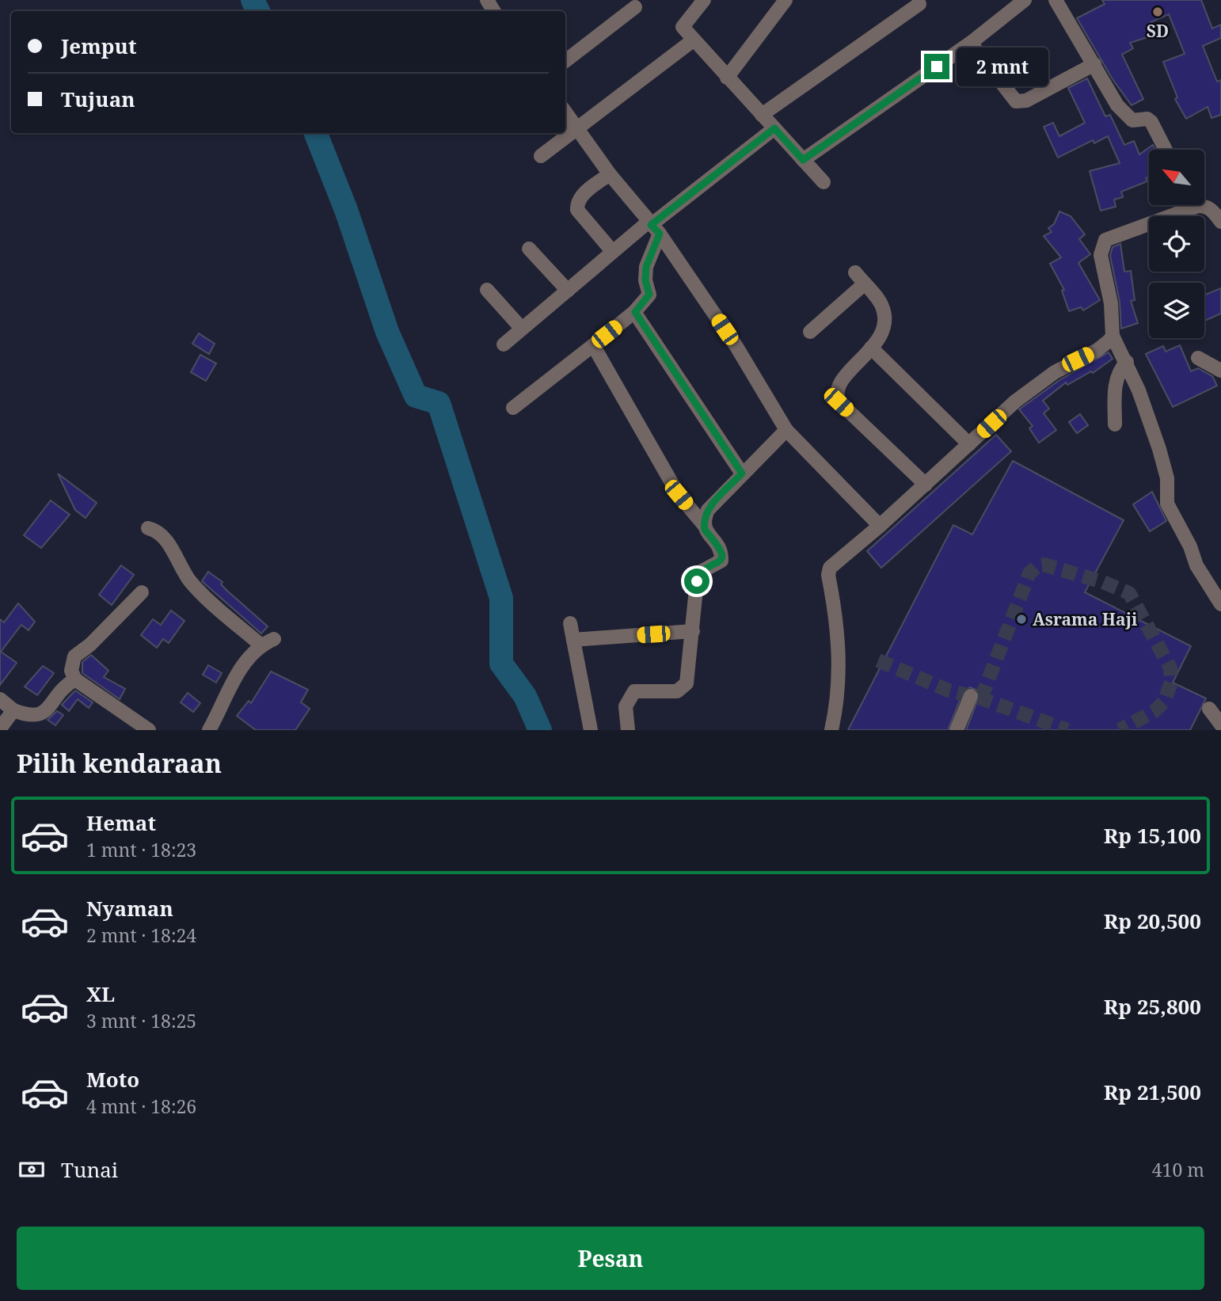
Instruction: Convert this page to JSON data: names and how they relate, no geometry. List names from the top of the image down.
{
  "places": ["SD", "Asrama Haji"],
  "north": "top left",
  "page": {
    "banner": ["Jemput", "Tujuan"],
    "bubble": "2 mnt",
    "heading": "Pilih kendaraan",
    "list": [
      {
        "name": "Hemat",
        "note": "1 mnt · 18:23",
        "value": "Rp 15,100"
      },
      {
        "name": "Nyaman",
        "note": "2 mnt · 18:24",
        "value": "Rp 20,500"
      },
      {
        "name": "XL",
        "note": "3 mnt · 18:25",
        "value": "Rp 25,800"
      },
      {
        "name": "Moto",
        "note": "4 mnt · 18:26",
        "value": "Rp 21,500"
      }
    ],
    "pay": ["Tunai", "410 m"],
    "buttons": "Pesan"
  }
}
